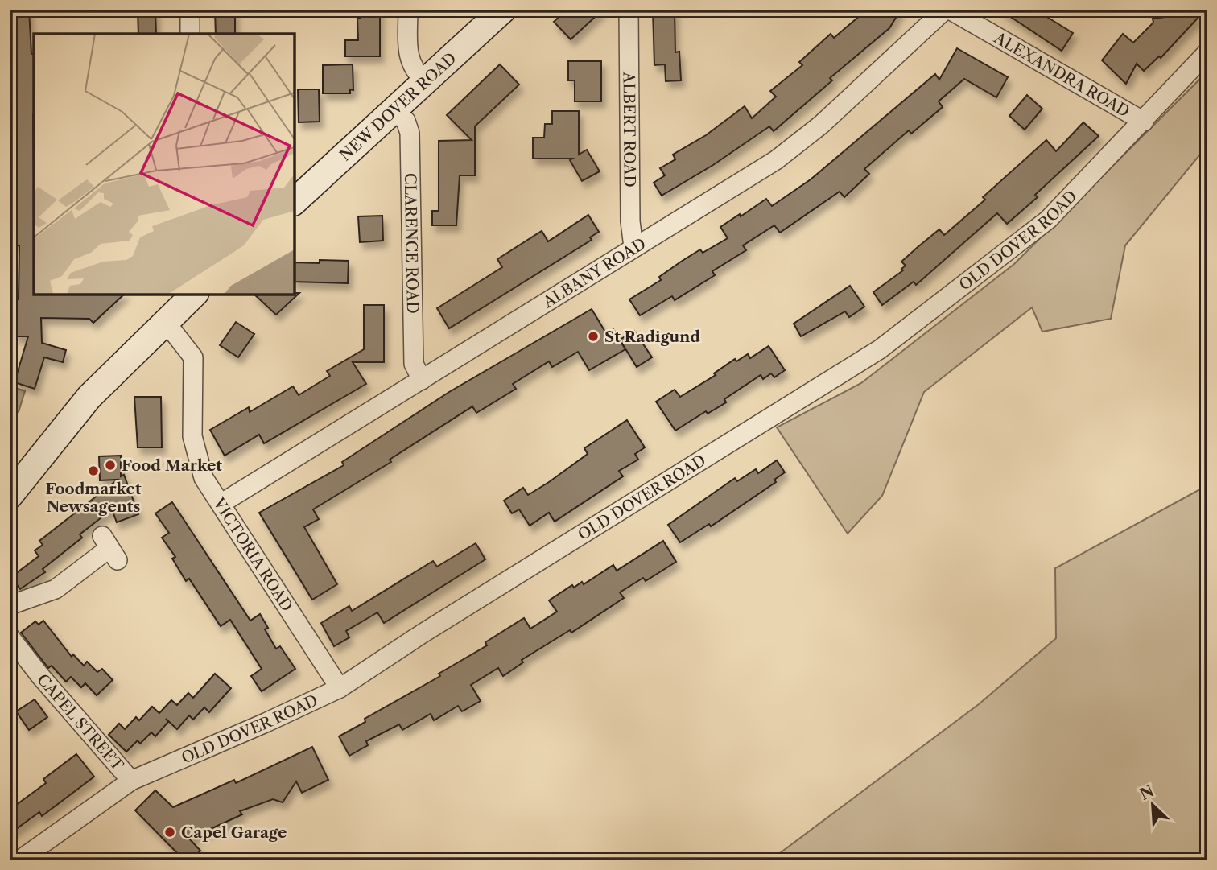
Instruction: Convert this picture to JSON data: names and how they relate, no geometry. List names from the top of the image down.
{
  "streets": {
    "main road": ["NEW DOVER ROAD"],
    "street": [
      "ALEXANDRA ROAD",
      "ALBERT ROAD",
      "OLD DOVER ROAD",
      "CLARENCE ROAD",
      "ALBANY ROAD",
      "VICTORIA ROAD",
      "CAPEL STREET"
    ]
  },
  "crossings": [
    ["ALEXANDRA ROAD", "OLD DOVER ROAD"],
    ["NEW DOVER ROAD", "CLARENCE ROAD"],
    ["ALBERT ROAD", "ALBANY ROAD"],
    ["OLD DOVER ROAD", "VICTORIA ROAD"],
    ["OLD DOVER ROAD", "CAPEL STREET"],
    ["CLARENCE ROAD", "ALBANY ROAD"],
    ["ALBANY ROAD", "VICTORIA ROAD"]
  ],
  "places": [
    "St Radigund",
    "Food Market",
    "Foodmarket Newsagents",
    "Capel Garage"
  ],
  "north": "top left"
}
